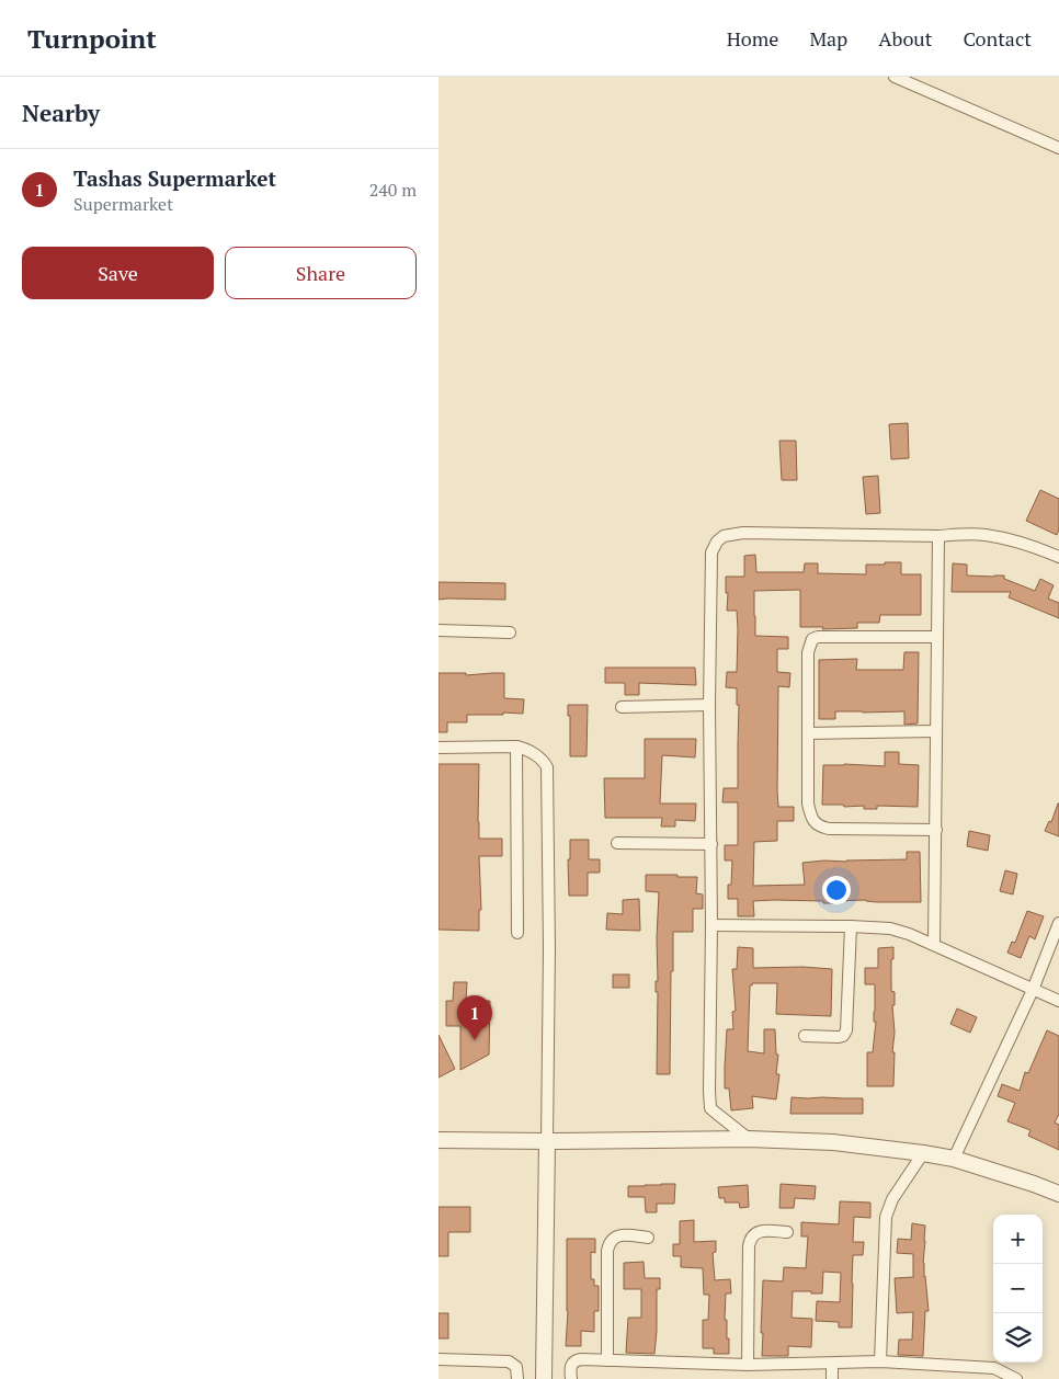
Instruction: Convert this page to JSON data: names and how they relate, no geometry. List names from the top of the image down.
{
  "page": {
    "header": "Turnpoint",
    "nav": [
      "Home",
      "Map",
      "About",
      "Contact"
    ],
    "heading": "Nearby",
    "list": [
      {
        "mark": "1",
        "name": "Tashas Supermarket",
        "note": "Supermarket",
        "value": "240 m"
      }
    ],
    "buttons": ["Save", "Share"],
    "pins": "1",
    "map_buttons": ["+", "−"]
  }
}
